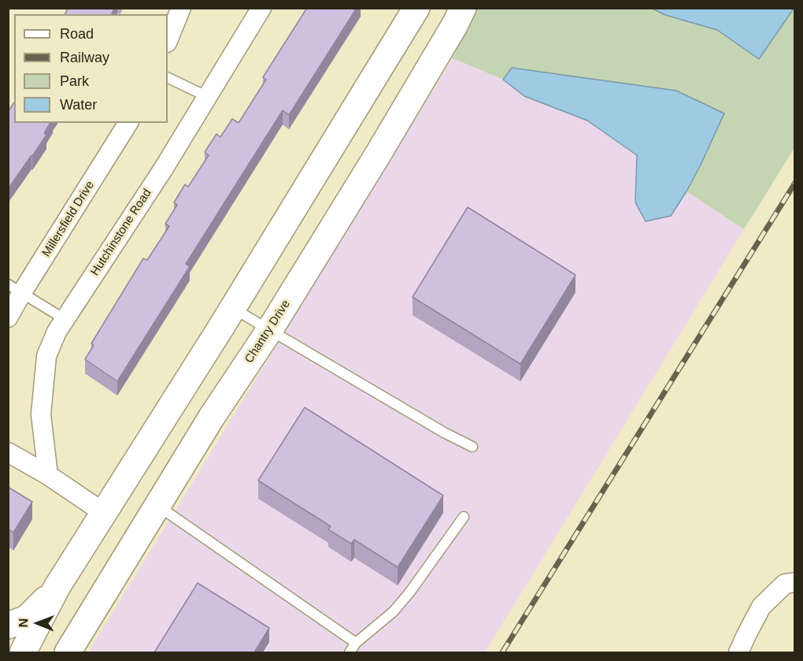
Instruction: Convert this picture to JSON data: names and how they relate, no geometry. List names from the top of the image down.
{
  "streets": {
    "street": ["Millersfield Drive", "Hutchinstone Road", "Chantry Drive"]
  },
  "legend": [
    "Road",
    "Railway",
    "Park",
    "Water"
  ],
  "north": "left"
}
